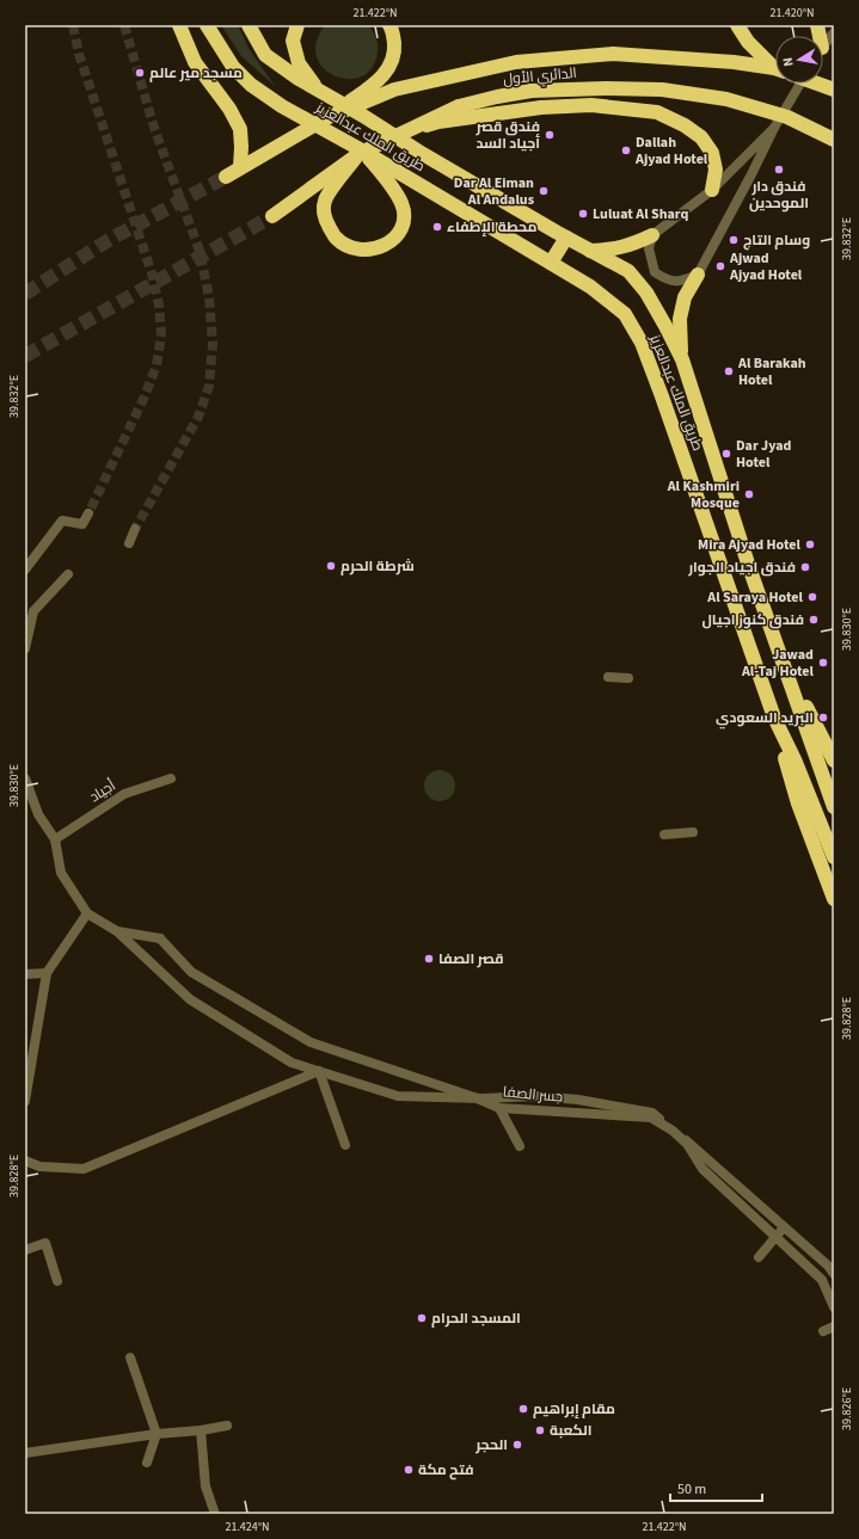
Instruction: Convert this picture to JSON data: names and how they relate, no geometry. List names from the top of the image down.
{
  "streets": {
    "highway": ["الدائري الأول", "طريق الملك عبدالعزيز"],
    "street": ["أجياد", "جسر الصفا"]
  },
  "crossings": [
    ["الدائري الأول", "طريق الملك عبدالعزيز"]
  ],
  "places": [
    "مسجد مير عالم",
    "فندق قصر أجياد السد",
    "Dallah Ajyad Hotel",
    "فندق دار الموحدین",
    "Dar Al Eiman Al Andalus",
    "Luluat Al Sharq",
    "محطة الإطفاء",
    "وسام التاج",
    "Ajwad Ajyad Hotel",
    "Al Barakah Hotel",
    "Dar Jyad Hotel",
    "Al Kashmiri Mosque",
    "Mira Ajyad Hotel",
    "شرطة الحرم",
    "فندق اجياد الجوار",
    "Al Saraya Hotel",
    "فندق كنوز اجيال",
    "Jawad Al-Taj Hotel",
    "البريد السعودي",
    "قصر الصفا",
    "المسجد الحرام",
    "مقام إبراهيم",
    "الكعبة",
    "الحجر",
    "فتح مكة"
  ],
  "scale_bar": "50 m",
  "north": "left",
  "coordinates": [
    "21.422°N",
    "21.420°N",
    "39.832°E",
    "39.830°E",
    "39.828°E",
    "39.826°E",
    "21.424°N"
  ]
}
